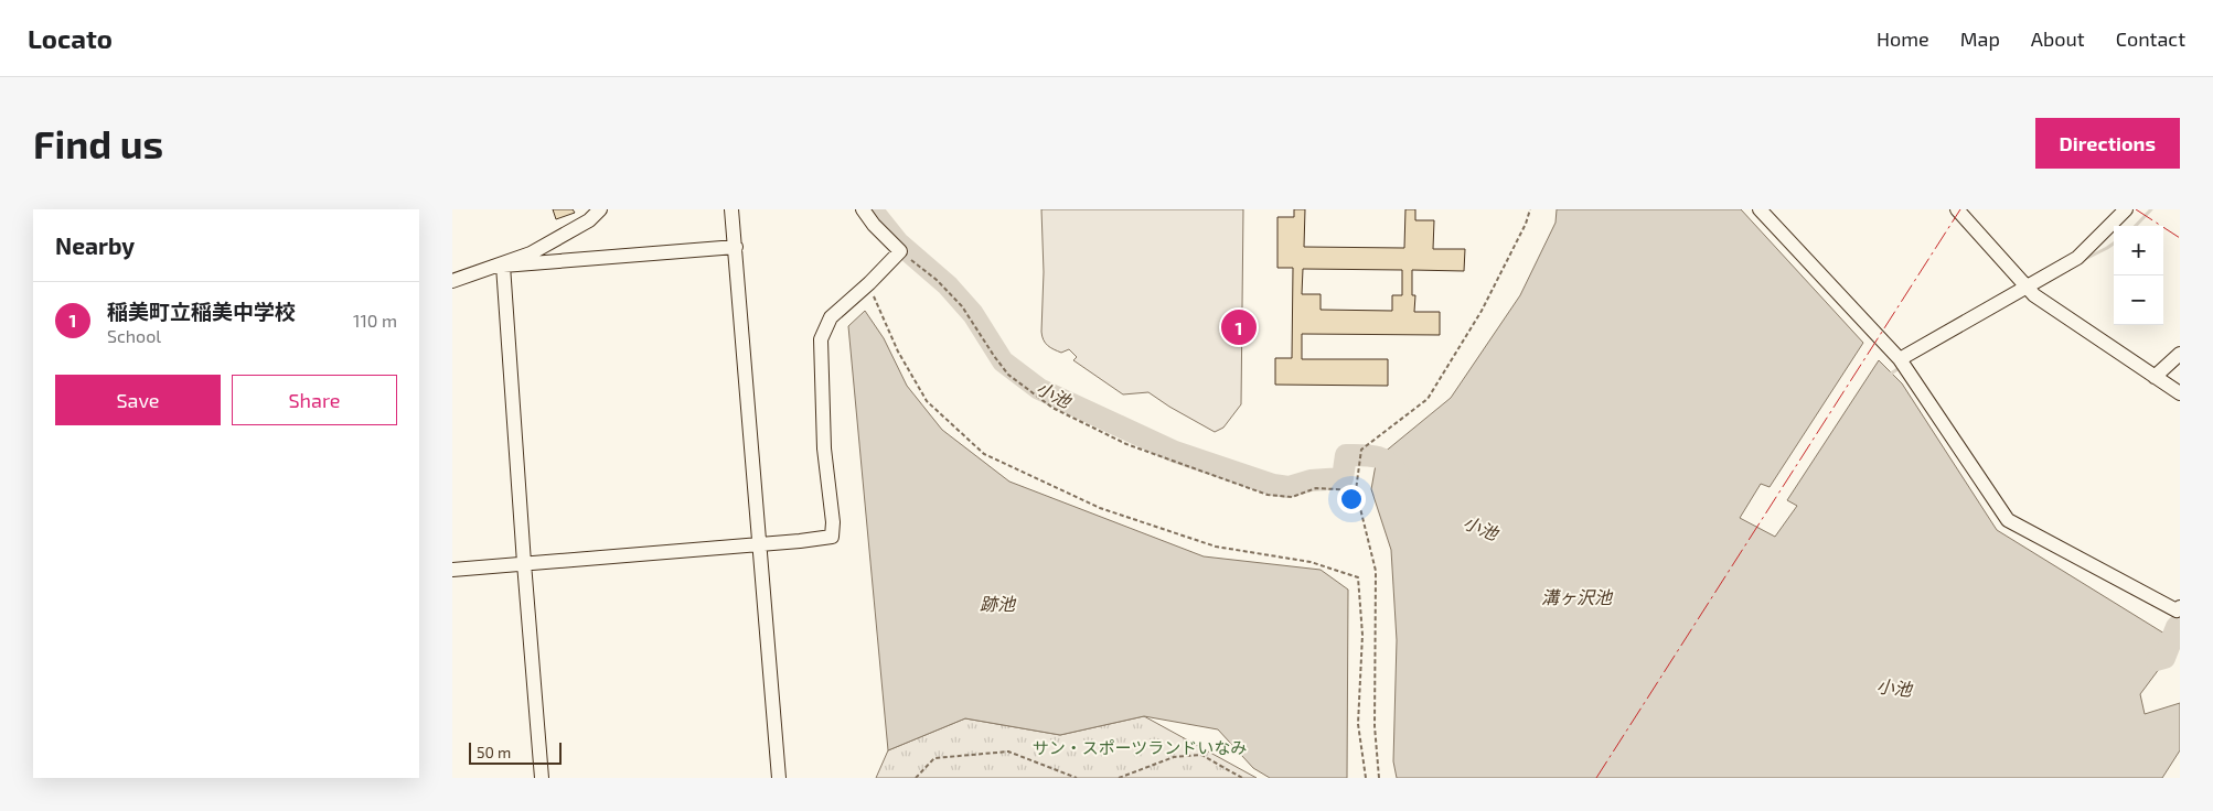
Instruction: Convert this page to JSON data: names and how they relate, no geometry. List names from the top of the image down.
{
  "water": ["小池", "溝ヶ沢池", "跡池"],
  "parks": ["サン・スポーツランドいなみ"],
  "scale_bar": "50 m",
  "page": {
    "header": "Locato",
    "nav": [
      "Home",
      "Map",
      "About",
      "Contact"
    ],
    "buttons": [
      "Directions",
      ["Save", "Share"]
    ],
    "title": "Find us",
    "heading": "Nearby",
    "map_buttons": ["+", "−"],
    "list": [
      {
        "mark": "1",
        "name": "稲美町立稲美中学校",
        "note": "School",
        "value": "110 m"
      }
    ],
    "pins": "1",
    "scale": "50 m"
  }
}
